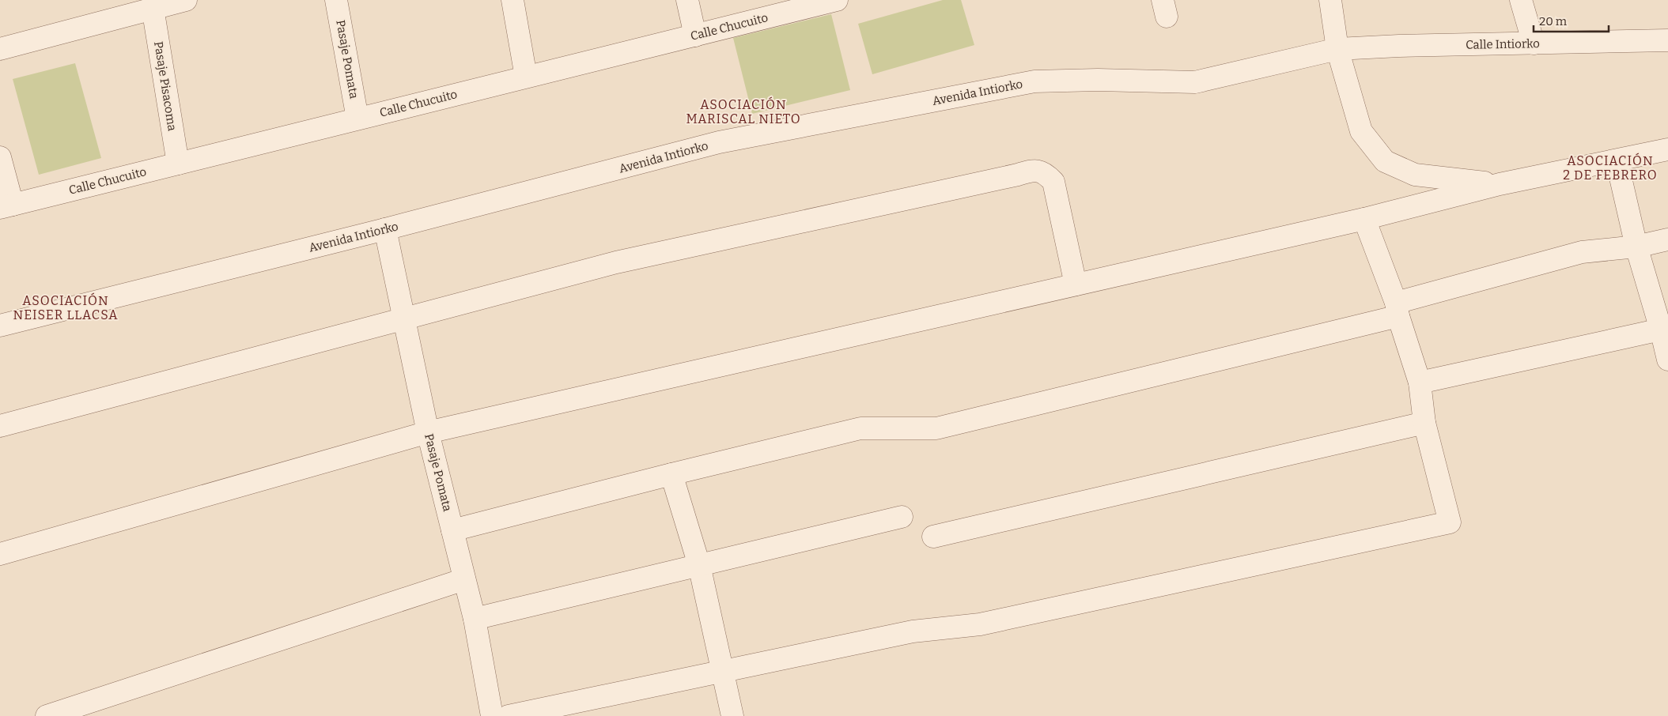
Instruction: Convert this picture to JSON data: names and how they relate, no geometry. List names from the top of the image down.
{
  "streets": {
    "street": [
      "Calle Chucuito",
      "Calle Intiorko",
      "Pasaje Pomata",
      "Pasaje Pisacoma",
      "Avenida Intiorko"
    ]
  },
  "crossings": [
    ["Calle Chucuito", "Pasaje Pomata"],
    ["Calle Chucuito", "Pasaje Pisacoma"],
    ["Calle Intiorko", "Avenida Intiorko"],
    ["Pasaje Pomata", "Avenida Intiorko"]
  ],
  "districts": ["ASOCIACIÓN MARISCAL NIETO", "ASOCIACIÓN 2 DE FEBRERO", "ASOCIACIÓN NEISER LLACSA"],
  "scale_bar": "20 m"
}
